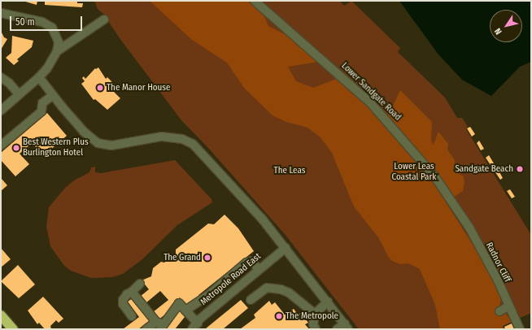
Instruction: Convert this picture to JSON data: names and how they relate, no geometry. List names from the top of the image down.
{
  "streets": {
    "street": ["Lower Sandgate Road", "Radnor Cliff", "Metropole Road East"]
  },
  "crossings": [
    ["Lower Sandgate Road", "Radnor Cliff"]
  ],
  "parks": ["Lower Leas Coastal Park", "The Leas"],
  "places": [
    "The Manor House",
    "Best Western Plus Burlington Hotel",
    "Sandgate Beach",
    "The Grand",
    "The Metropole"
  ],
  "scale_bar": "50 m",
  "north": "bottom left"
}
